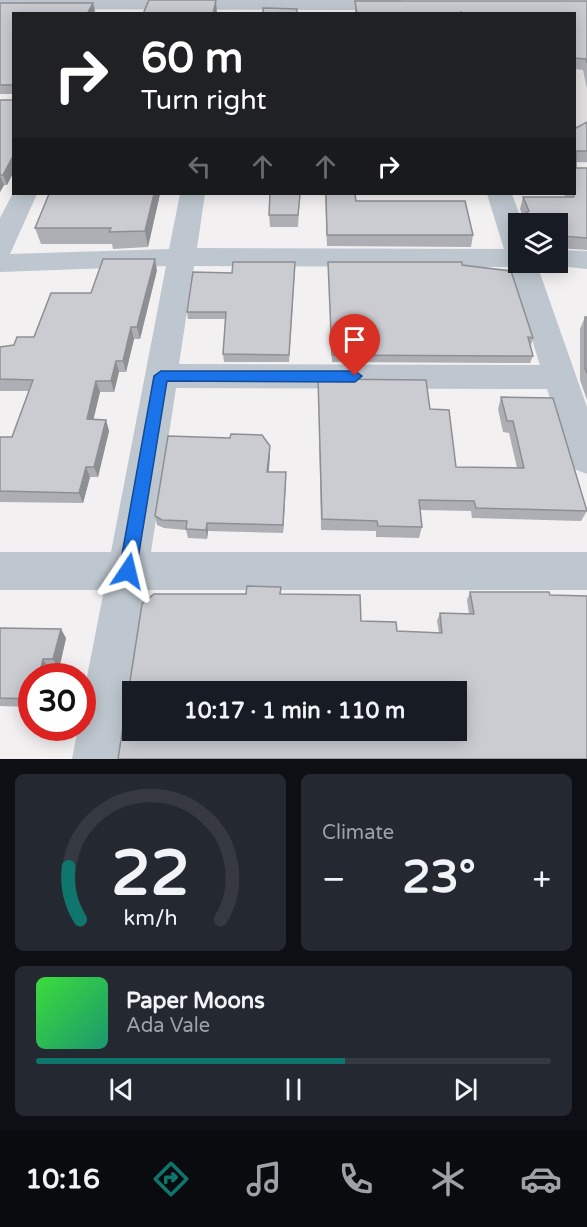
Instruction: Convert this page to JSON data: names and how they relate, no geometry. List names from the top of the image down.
{
  "page": {
    "turn": ["60 m", "Turn right"],
    "limit": "30",
    "trip": "10:17 · 1 min · 110 m",
    "tile": "Climate",
    "heat": ["−", "23°", "+"],
    "song": ["Paper Moons", "Ada Vale"],
    "tabs": "10:16",
    "gauge": ["22", "km/h"]
  }
}
